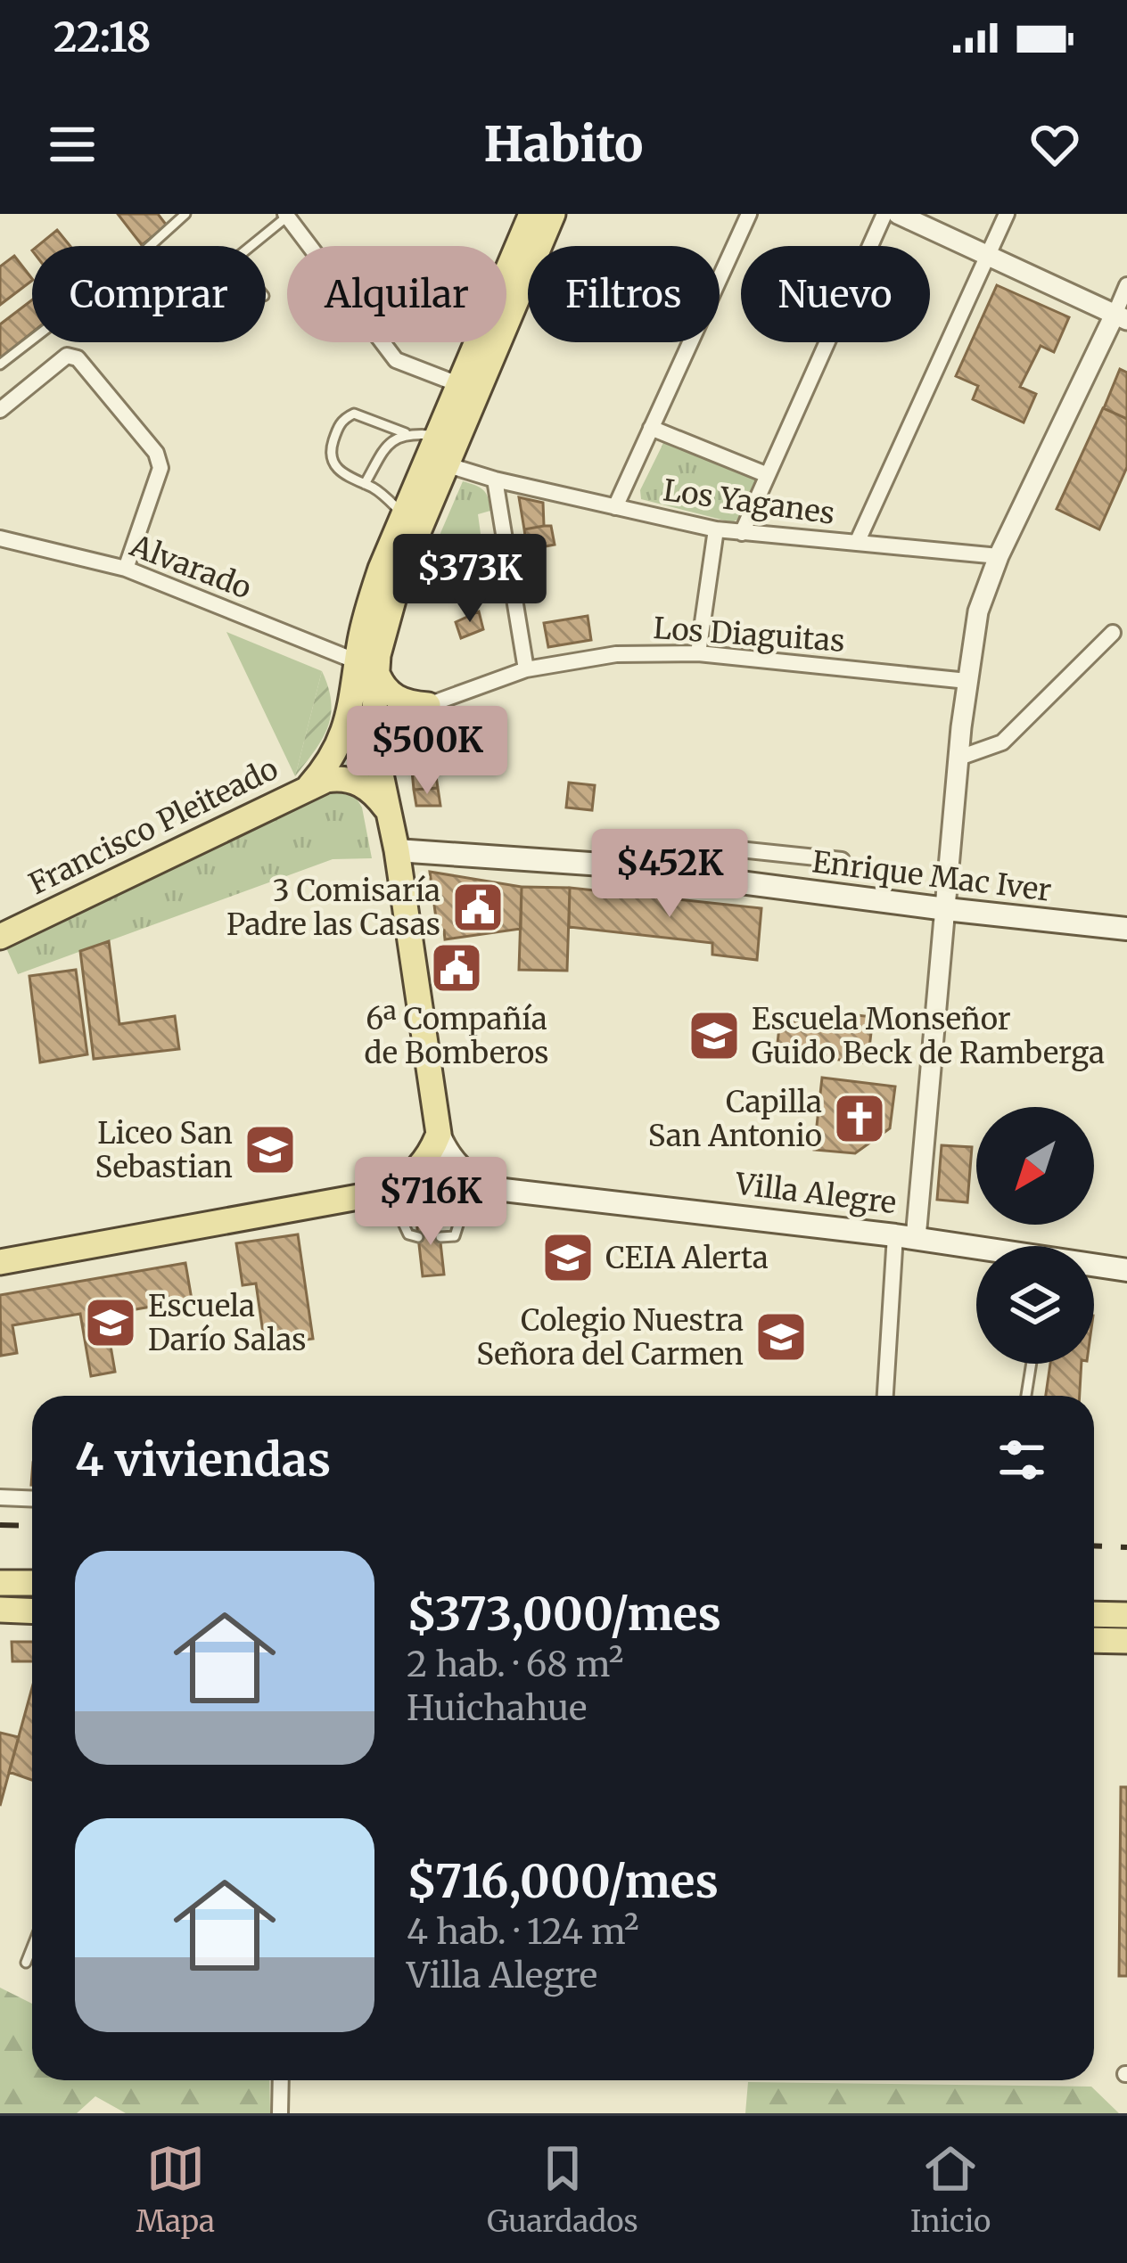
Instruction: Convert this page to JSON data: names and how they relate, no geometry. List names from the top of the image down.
{
  "streets": {
    "main road": ["Francisco Pleiteado", "Enrique Mac Iver", "Villa Alegre"],
    "street": ["Los Yaganes", "Alvarado", "Los Diaguitas"]
  },
  "places": {
    "public building": ["3 Comisaría Padre las Casas", "6ª Compañía de Bomberos"],
    "school or university": [
      "Escuela Monseñor Guido Beck de Ramberga",
      "Liceo San Sebastian",
      "CEIA Alerta",
      "Escuela Darío Salas",
      "Colegio Nuestra Señora del Carmen"
    ],
    "church": ["Capilla San Antonio"]
  },
  "north": "bottom left",
  "page": {
    "status": "22:18",
    "header": "Habito",
    "chip": [
      "Comprar",
      "Alquilar",
      "Filtros",
      "Nuevo"
    ],
    "price": [
      "$373K",
      "$500K",
      "$452K",
      "$716K"
    ],
    "heading": "4 viviendas",
    "list": [
      {
        "name": "$373,000/mes",
        "note": "2 hab. · 68 m² · Huichahue"
      },
      {
        "name": "$716,000/mes",
        "note": "4 hab. · 124 m² · Villa Alegre"
      }
    ],
    "tabs": ["Mapa", "Guardados", "Inicio"]
  }
}
